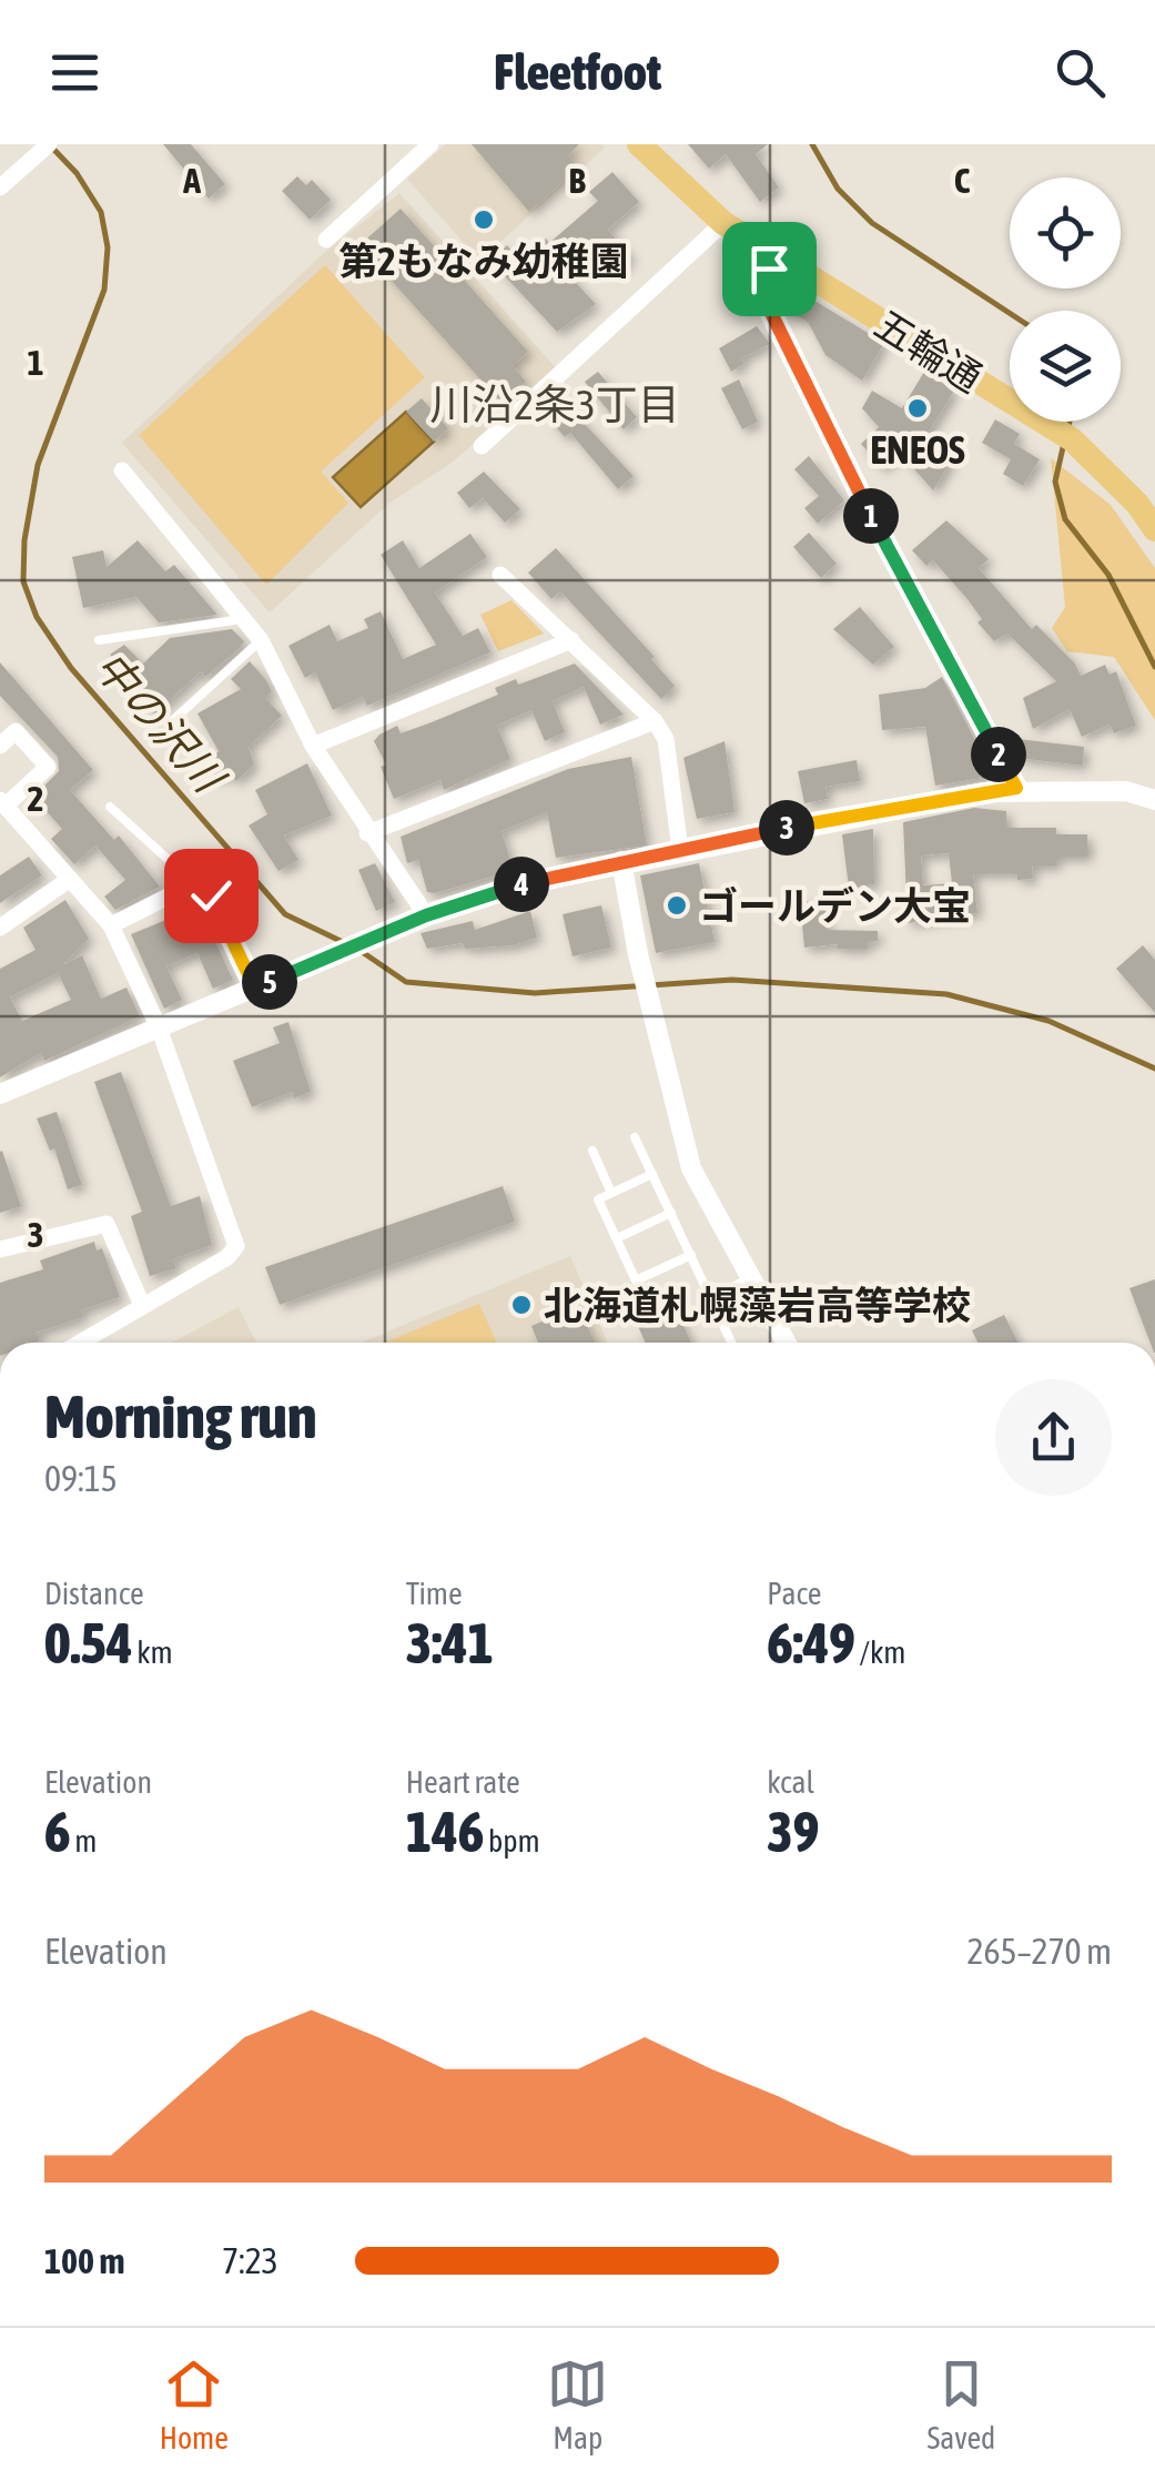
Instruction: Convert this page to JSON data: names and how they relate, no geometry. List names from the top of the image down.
{
  "streets": {
    "main road": ["五輪通"]
  },
  "districts": ["川沿2条3丁目"],
  "water": ["中の沢川"],
  "places": [
    "第2もなみ幼稚園",
    "ENEOS",
    "ゴールデン大宝",
    "北海道札幌藻岩高等学校"
  ],
  "page": {
    "header": "Fleetfoot",
    "pins": [
      "1",
      "2",
      "3",
      "4",
      "5"
    ],
    "heading": ["Morning run", "09:15"],
    "stats": [
      ["Distance", "0.54 km"],
      ["Time", "3:41"],
      ["Pace", "6:49 /km"],
      ["Elevation", "6 m"],
      ["Heart rate", "146 bpm"],
      ["kcal", "39"]
    ],
    "chart": ["Elevation", "265–270 m"],
    "list": [
      {
        "name": "100 m",
        "note": "7:23"
      }
    ],
    "tabs": ["Home", "Map", "Saved"]
  },
  "grid": {
    "columns": ["A", "B", "C"],
    "rows": ["1", "2", "3"]
  }
}
